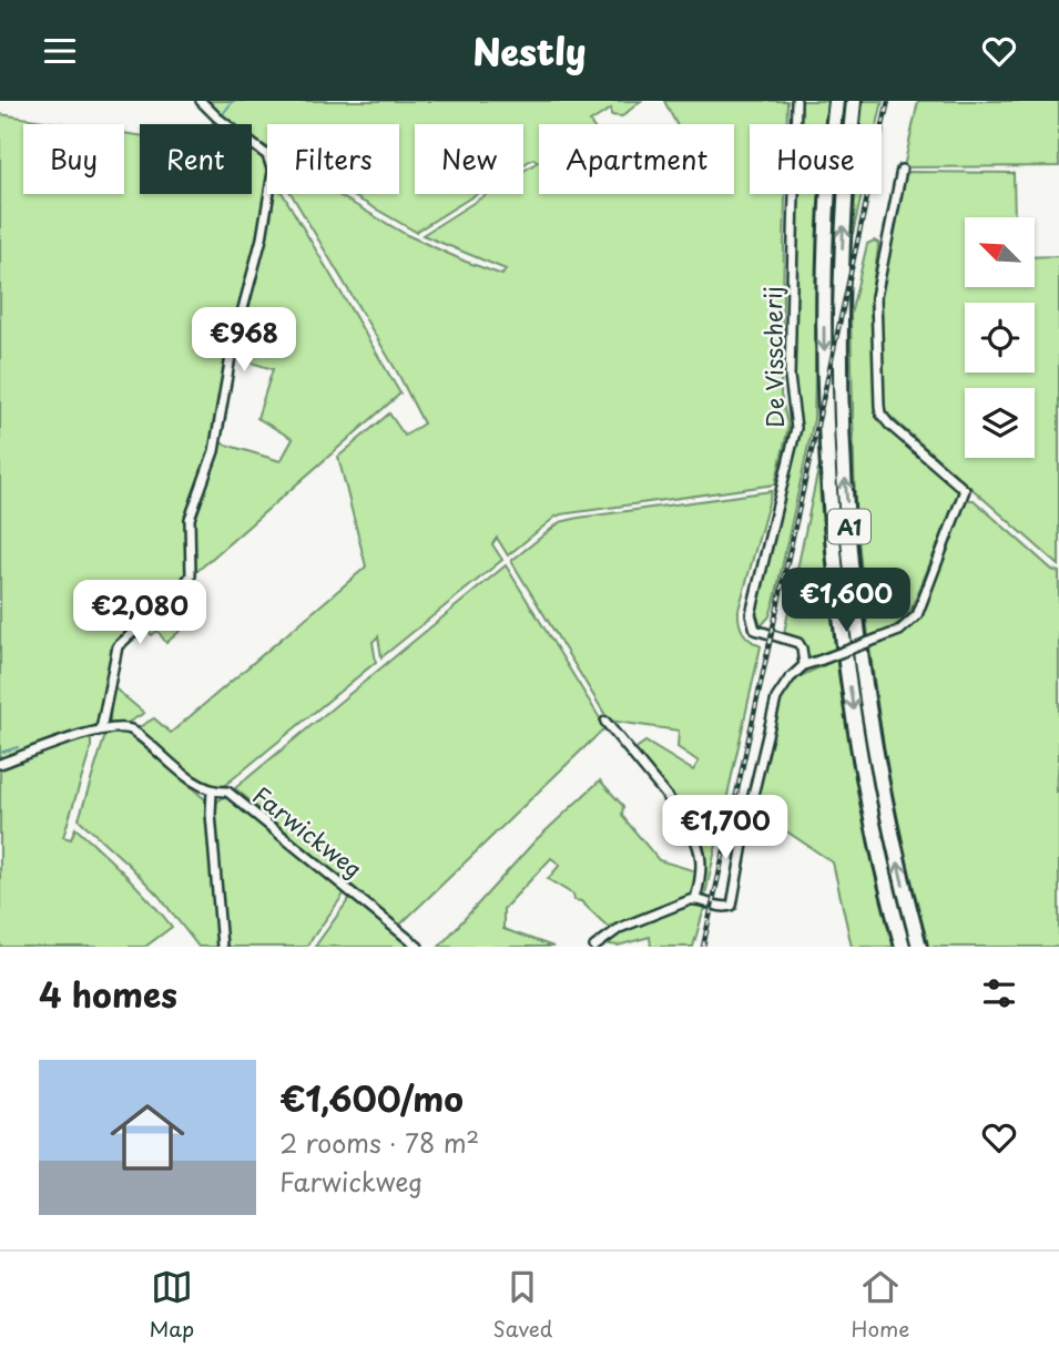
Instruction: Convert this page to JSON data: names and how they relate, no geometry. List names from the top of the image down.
{
  "streets": {
    "highway": ["A1"],
    "street": ["De Visscherij", "Farwickweg"]
  },
  "north": "top left",
  "page": {
    "header": "Nestly",
    "chip": [
      "Buy",
      "Rent",
      "Filters",
      "New",
      "Apartment",
      "House"
    ],
    "price": [
      "€968",
      "€1,600",
      "€2,080",
      "€1,700"
    ],
    "heading": "4 homes",
    "list": [
      {
        "name": "€1,600/mo",
        "note": "2 rooms · 78 m² · Farwickweg"
      }
    ],
    "tabs": ["Map", "Saved", "Home"]
  }
}
